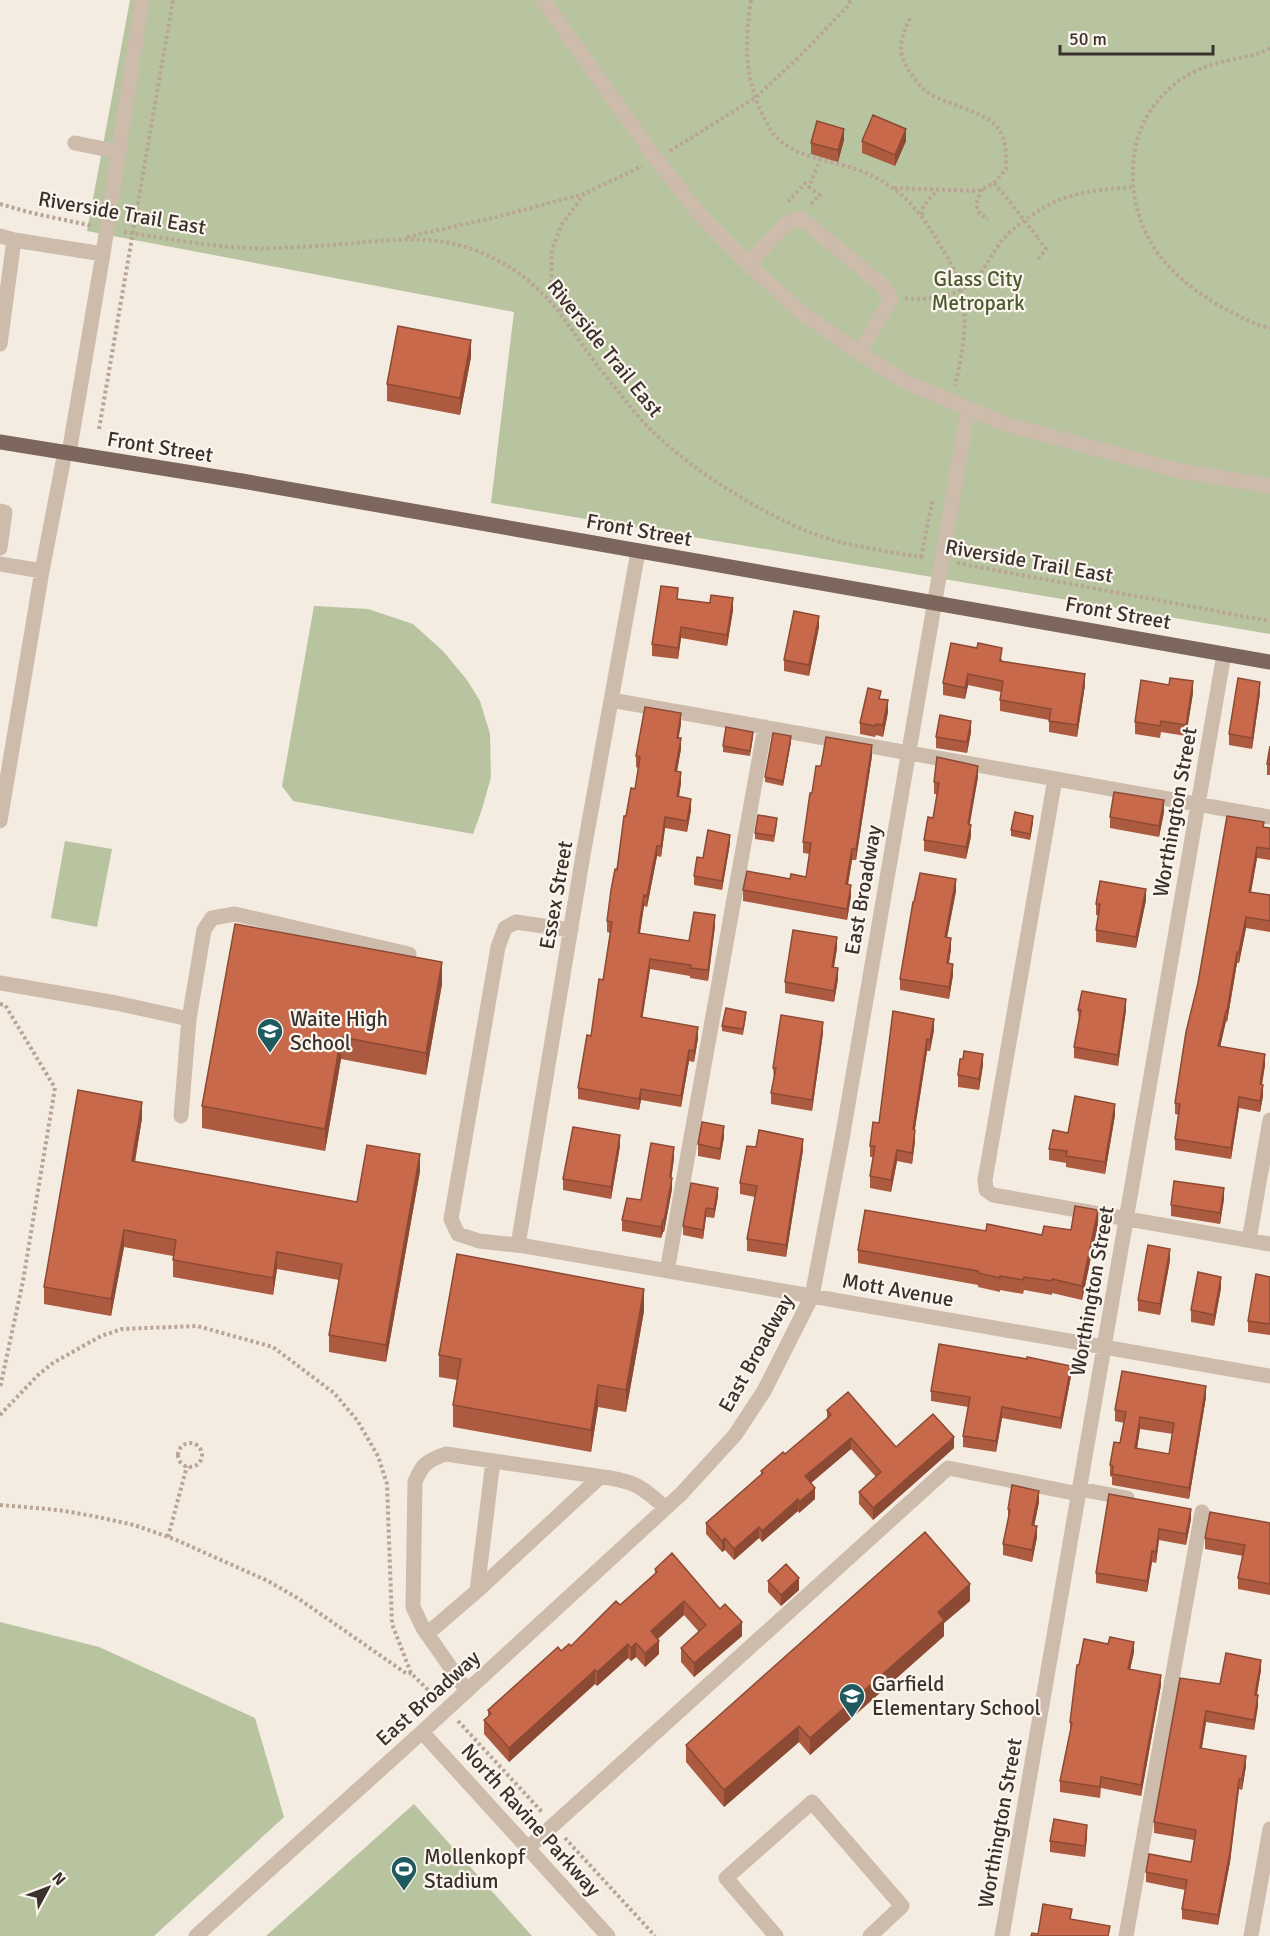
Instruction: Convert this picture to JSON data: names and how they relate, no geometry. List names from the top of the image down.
{
  "streets": {
    "main road": ["Front Street"],
    "street": [
      "Worthington Street",
      "East Broadway",
      "Essex Street",
      "Mott Avenue",
      "North Ravine Parkway"
    ],
    "path": ["Riverside Trail East"]
  },
  "crossings": [
    ["Riverside Trail East", "East Broadway"],
    ["Front Street", "Worthington Street"],
    ["Front Street", "East Broadway"],
    ["Front Street", "Essex Street"],
    ["Worthington Street", "Mott Avenue"],
    ["East Broadway", "Mott Avenue"],
    ["East Broadway", "North Ravine Parkway"],
    ["Essex Street", "Mott Avenue"]
  ],
  "parks": ["Glass City Metropark"],
  "places": {
    "school or university": ["Waite High School", "Garfield Elementary School"],
    "sports": ["Mollenkopf Stadium"]
  },
  "scale_bar": "50 m",
  "north": "top right"
}
